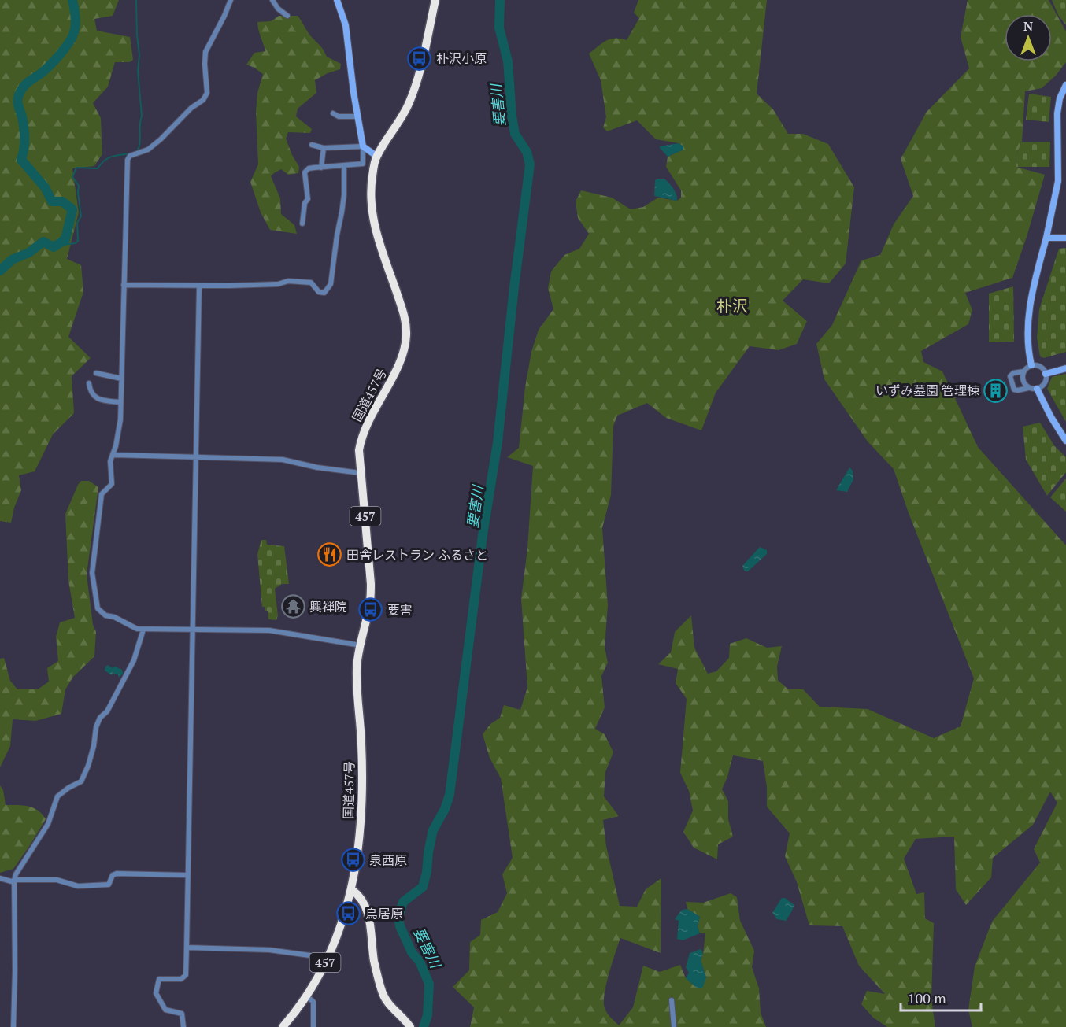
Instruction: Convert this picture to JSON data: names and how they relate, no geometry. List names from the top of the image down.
{
  "streets": {
    "highway": ["国道457号", "457"]
  },
  "crossings": [
    ["国道457号", "457"]
  ],
  "districts": ["朴沢"],
  "water": ["要害川"],
  "places": {
    "bus stop": [
      "朴沢小原",
      "要害",
      "泉西原",
      "鳥居原"
    ],
    "building": ["いずみ墓園 管理棟"],
    "restaurant": ["田舎レストラン ふるさと"],
    "temple": ["興禅院"]
  },
  "scale_bar": "100 m",
  "north": "top"
}
